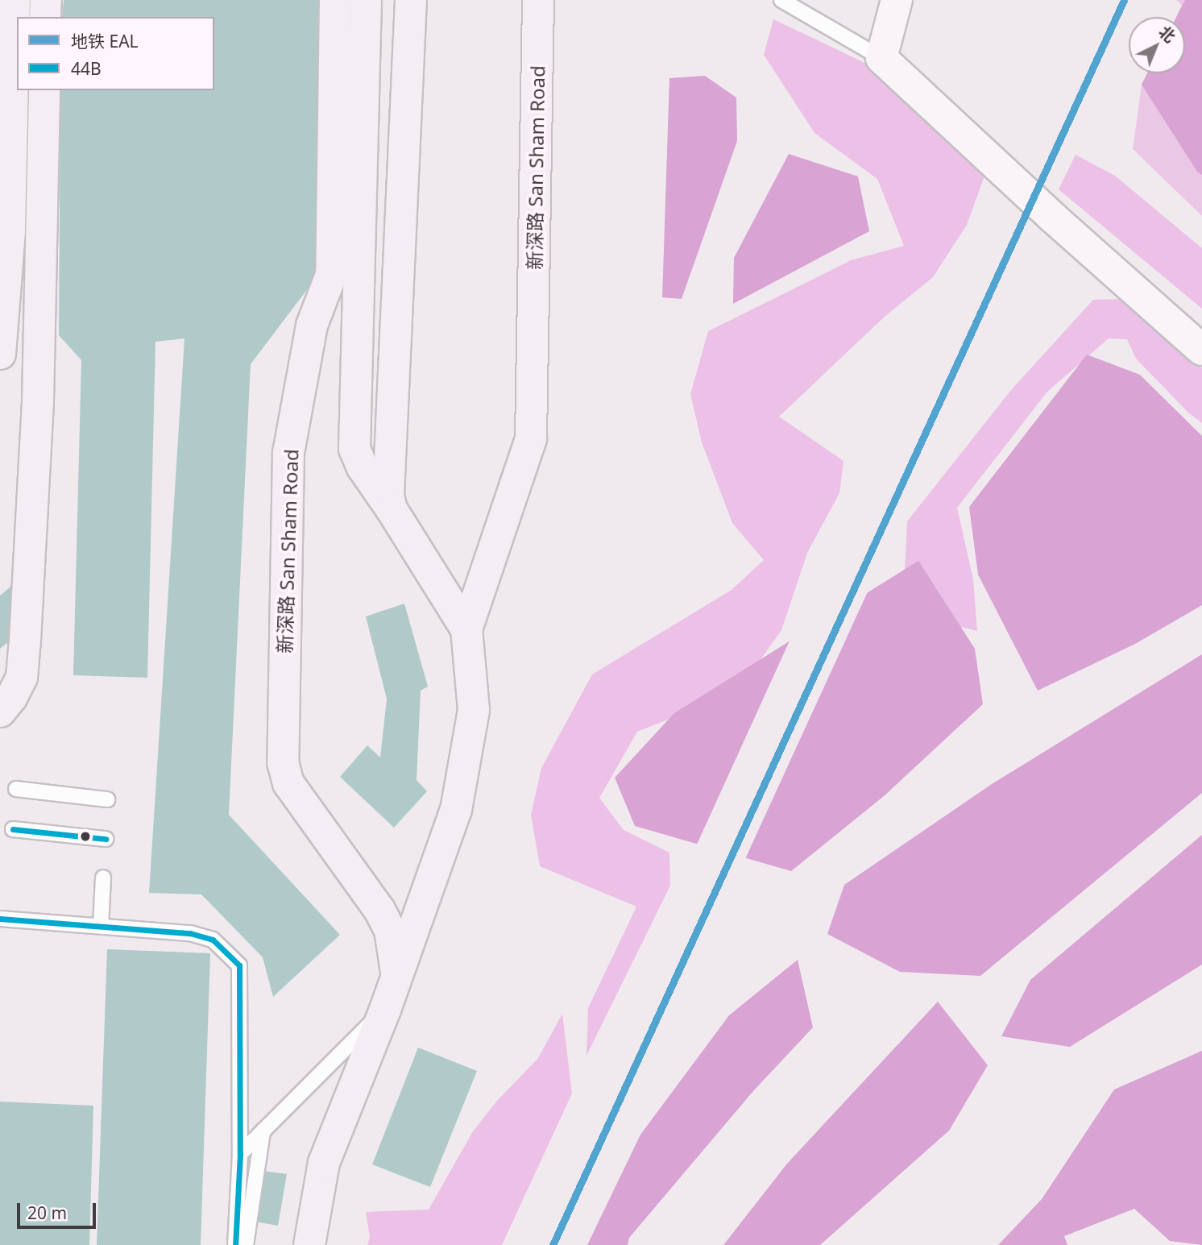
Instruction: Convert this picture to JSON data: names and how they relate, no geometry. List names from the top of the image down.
{
  "streets": {
    "main road": ["新深路 San Sham Road"]
  },
  "lines": ["metro line EAL", "transit line 44B"],
  "legend": ["地铁 EAL", "44B"],
  "scale_bar": "20 m",
  "north": "top right"
}
